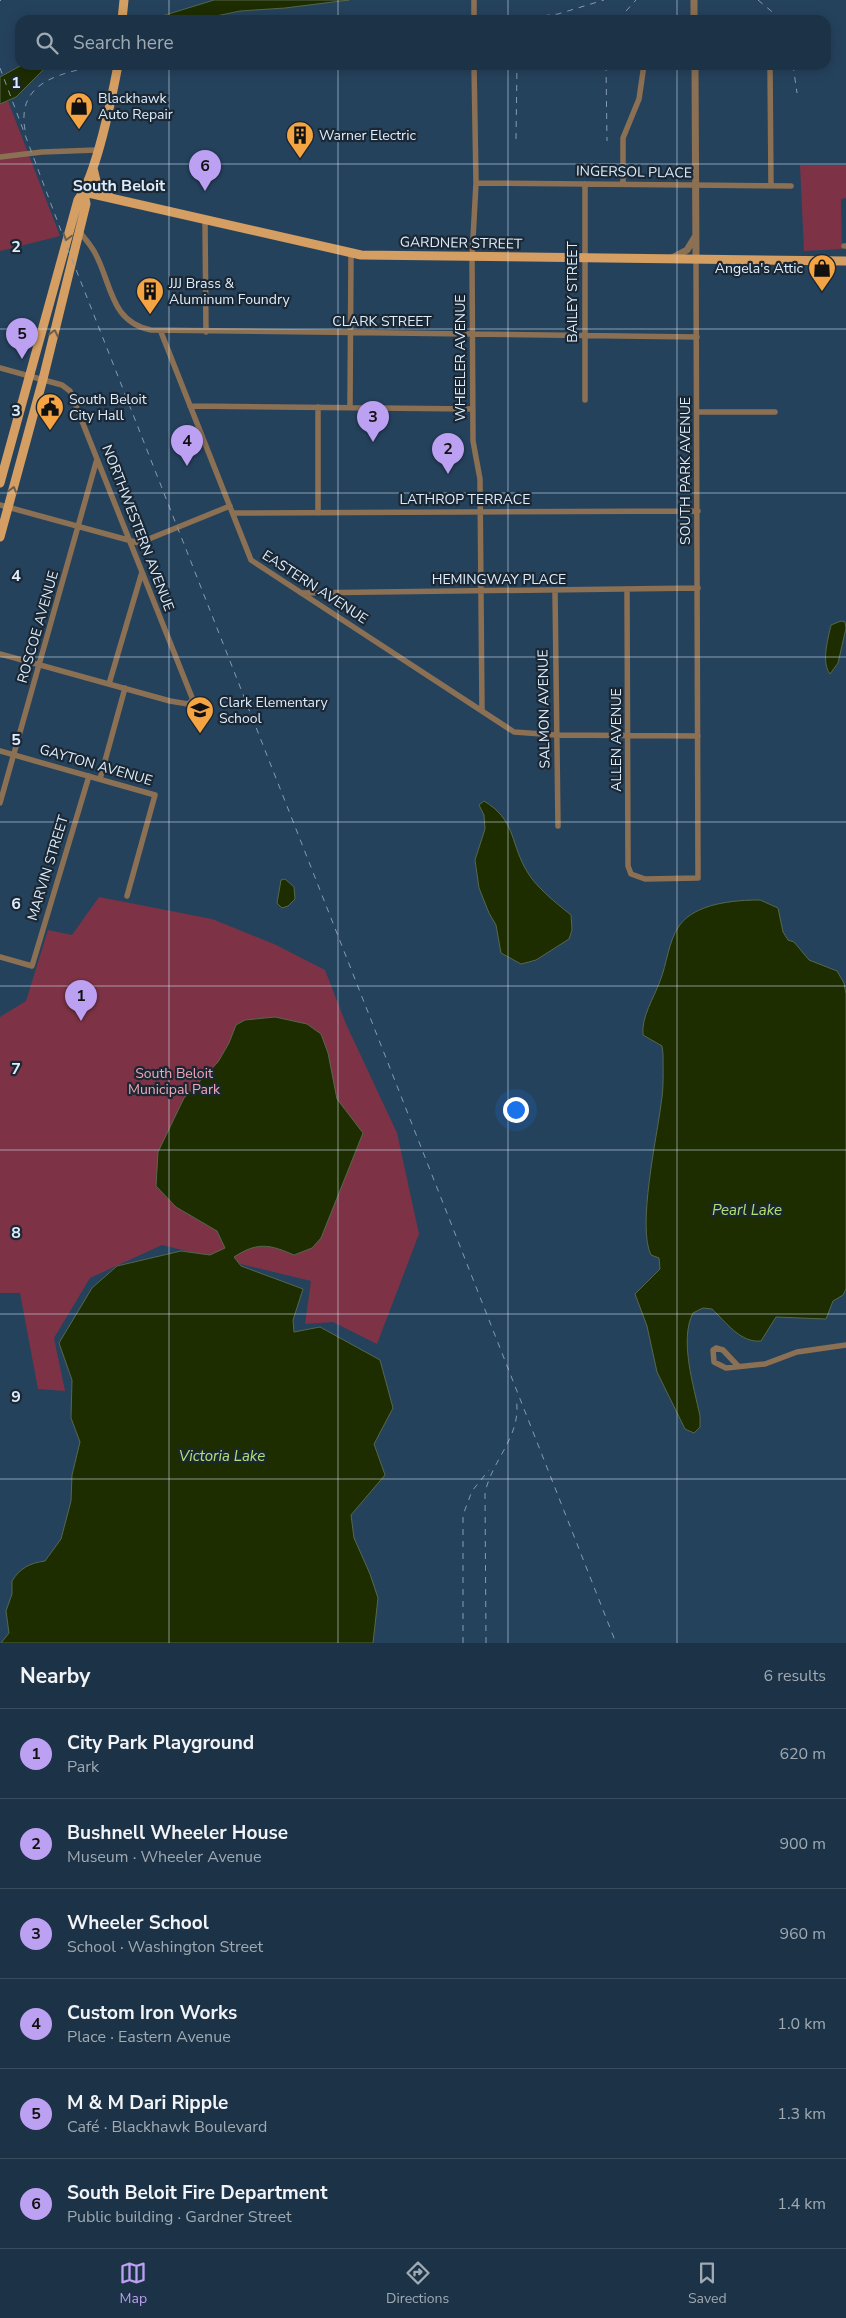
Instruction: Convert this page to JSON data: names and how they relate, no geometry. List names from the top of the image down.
{
  "streets": {
    "main road": ["GARDNER STREET"],
    "street": [
      "INGERSOL PLACE",
      "BAILEY STREET",
      "CLARK STREET",
      "WHEELER AVENUE",
      "SOUTH PARK AVENUE",
      "LATHROP TERRACE",
      "NORTHWESTERN AVENUE",
      "HEMINGWAY PLACE",
      "EASTERN AVENUE",
      "ROSCOE AVENUE",
      "SALMON AVENUE",
      "ALLEN AVENUE",
      "GAYTON AVENUE",
      "MARVIN STREET"
    ]
  },
  "crossings": [
    ["INGERSOL PLACE", "BAILEY STREET"],
    ["INGERSOL PLACE", "WHEELER AVENUE"],
    ["INGERSOL PLACE", "SOUTH PARK AVENUE"],
    ["GARDNER STREET", "BAILEY STREET"],
    ["GARDNER STREET", "WHEELER AVENUE"],
    ["GARDNER STREET", "SOUTH PARK AVENUE"],
    ["BAILEY STREET", "CLARK STREET"],
    ["CLARK STREET", "WHEELER AVENUE"],
    ["CLARK STREET", "SOUTH PARK AVENUE"],
    ["CLARK STREET", "EASTERN AVENUE"],
    ["WHEELER AVENUE", "LATHROP TERRACE"],
    ["WHEELER AVENUE", "HEMINGWAY PLACE"],
    ["WHEELER AVENUE", "EASTERN AVENUE"],
    ["SOUTH PARK AVENUE", "LATHROP TERRACE"],
    ["SOUTH PARK AVENUE", "HEMINGWAY PLACE"],
    ["SOUTH PARK AVENUE", "ALLEN AVENUE"],
    ["LATHROP TERRACE", "EASTERN AVENUE"],
    ["NORTHWESTERN AVENUE", "ROSCOE AVENUE"],
    ["HEMINGWAY PLACE", "EASTERN AVENUE"],
    ["HEMINGWAY PLACE", "SALMON AVENUE"],
    ["HEMINGWAY PLACE", "ALLEN AVENUE"],
    ["EASTERN AVENUE", "SALMON AVENUE"],
    ["ROSCOE AVENUE", "GAYTON AVENUE"],
    ["GAYTON AVENUE", "MARVIN STREET"]
  ],
  "districts": ["South Beloit"],
  "water": ["Pearl Lake", "Victoria Lake"],
  "parks": ["South Beloit Municipal Park"],
  "places": {
    "shop": ["Blackhawk Auto Repair", "Angela's Attic"],
    "building": ["Warner Electric", "JJJ Brass & Aluminum Foundry"],
    "public building": ["South Beloit City Hall"],
    "school or university": ["Clark Elementary School"]
  },
  "page": {
    "search": "Search here",
    "pins": [
      "6",
      "5",
      "3",
      "4",
      "2",
      "1"
    ],
    "heading": ["Nearby", "6 results"],
    "list": [
      {
        "mark": "1",
        "name": "City Park Playground",
        "note": "Park",
        "value": "620 m"
      },
      {
        "mark": "2",
        "name": "Bushnell Wheeler House",
        "note": "Museum · Wheeler Avenue",
        "value": "900 m"
      },
      {
        "mark": "3",
        "name": "Wheeler School",
        "note": "School · Washington Street",
        "value": "960 m"
      },
      {
        "mark": "4",
        "name": "Custom Iron Works",
        "note": "Place · Eastern Avenue",
        "value": "1.0 km"
      },
      {
        "mark": "5",
        "name": "M & M Dari Ripple",
        "note": "Café · Blackhawk Boulevard",
        "value": "1.3 km"
      },
      {
        "mark": "6",
        "name": "South Beloit Fire Department",
        "note": "Public building · Gardner Street",
        "value": "1.4 km"
      }
    ],
    "nav": ["Map", "Directions", "Saved"]
  },
  "grid": {
    "rows": [
      "1",
      "2",
      "3",
      "4",
      "5",
      "6",
      "7",
      "8",
      "9"
    ]
  }
}
